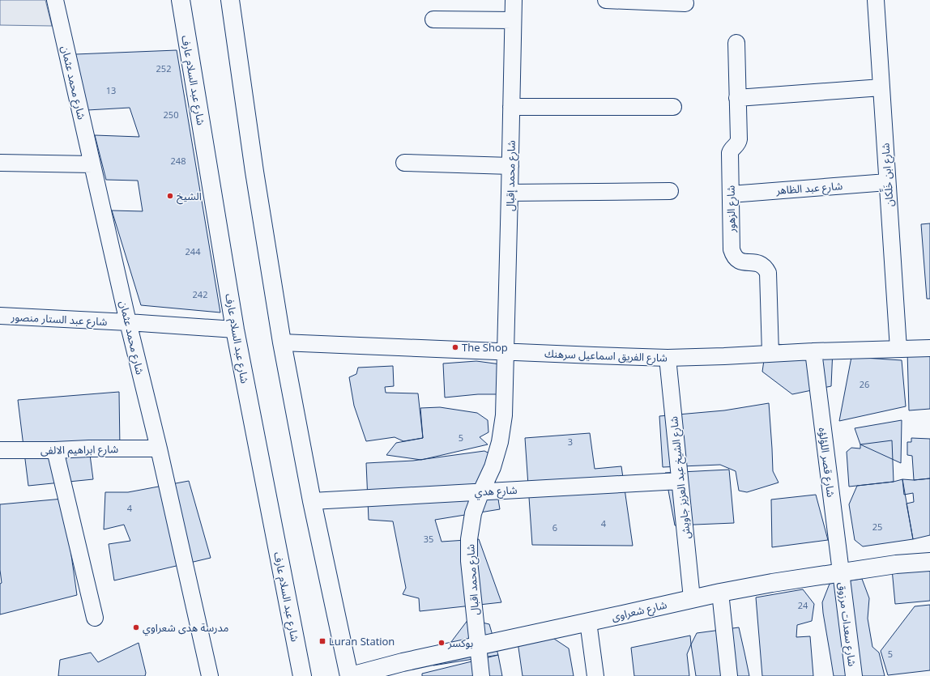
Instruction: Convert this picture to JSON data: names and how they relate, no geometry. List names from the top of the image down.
{
  "streets": {
    "street": [
      "شارع عبد السلام عارف",
      "شارع محمد عثمان",
      "شارع ابن خَلِّكان",
      "شارع محمد إقبال",
      "شارع عبد الظاهر",
      "شارع الزهور",
      "شارع عبد الستار منصور",
      "شارع الفريق اسماعيل سرهنك",
      "شارع ابراهيم الالفى",
      "شارع قصر اللؤلؤه",
      "شارع الشيخ عبد العزيز جاويش",
      "شارع هدي",
      "شارع محمد اقبال",
      "شارع شعراوى",
      "شارع سعدات مرزوق"
    ]
  },
  "crossings": [
    ["شارع عبد السلام عارف", "شارع عبد الستار منصور"],
    ["شارع محمد عثمان", "شارع عبد الستار منصور"],
    ["شارع محمد عثمان", "شارع ابراهيم الالفى"],
    ["شارع ابن خَلِّكان", "شارع عبد الظاهر"],
    ["شارع ابن خَلِّكان", "شارع الفريق اسماعيل سرهنك"],
    ["شارع محمد إقبال", "شارع الفريق اسماعيل سرهنك"],
    ["شارع محمد إقبال", "شارع محمد اقبال"],
    ["شارع عبد الظاهر", "شارع الزهور"],
    ["شارع الزهور", "شارع الفريق اسماعيل سرهنك"],
    ["شارع الفريق اسماعيل سرهنك", "شارع قصر اللؤلؤه"],
    ["شارع الفريق اسماعيل سرهنك", "شارع الشيخ عبد العزيز جاويش"],
    ["شارع الفريق اسماعيل سرهنك", "شارع محمد اقبال"],
    ["شارع قصر اللؤلؤه", "شارع شعراوى"],
    ["شارع قصر اللؤلؤه", "شارع سعدات مرزوق"],
    ["شارع الشيخ عبد العزيز جاويش", "شارع هدي"],
    ["شارع الشيخ عبد العزيز جاويش", "شارع شعراوى"],
    ["شارع هدي", "شارع محمد اقبال"],
    ["شارع محمد اقبال", "شارع شعراوى"],
    ["شارع شعراوى", "شارع سعدات مرزوق"]
  ],
  "places": {
    "other": [
      "الشيخ",
      "The Shop",
      "مدرسة هدى شعراوي",
      "بوكسر"
    ],
    "transit": ["Luran Station"]
  },
  "house_numbers": [
    "252",
    "13",
    "250",
    "248",
    "244",
    "242",
    "26",
    "5",
    "3",
    "4",
    "4",
    "25",
    "6",
    "35",
    "24",
    "5"
  ]
}
